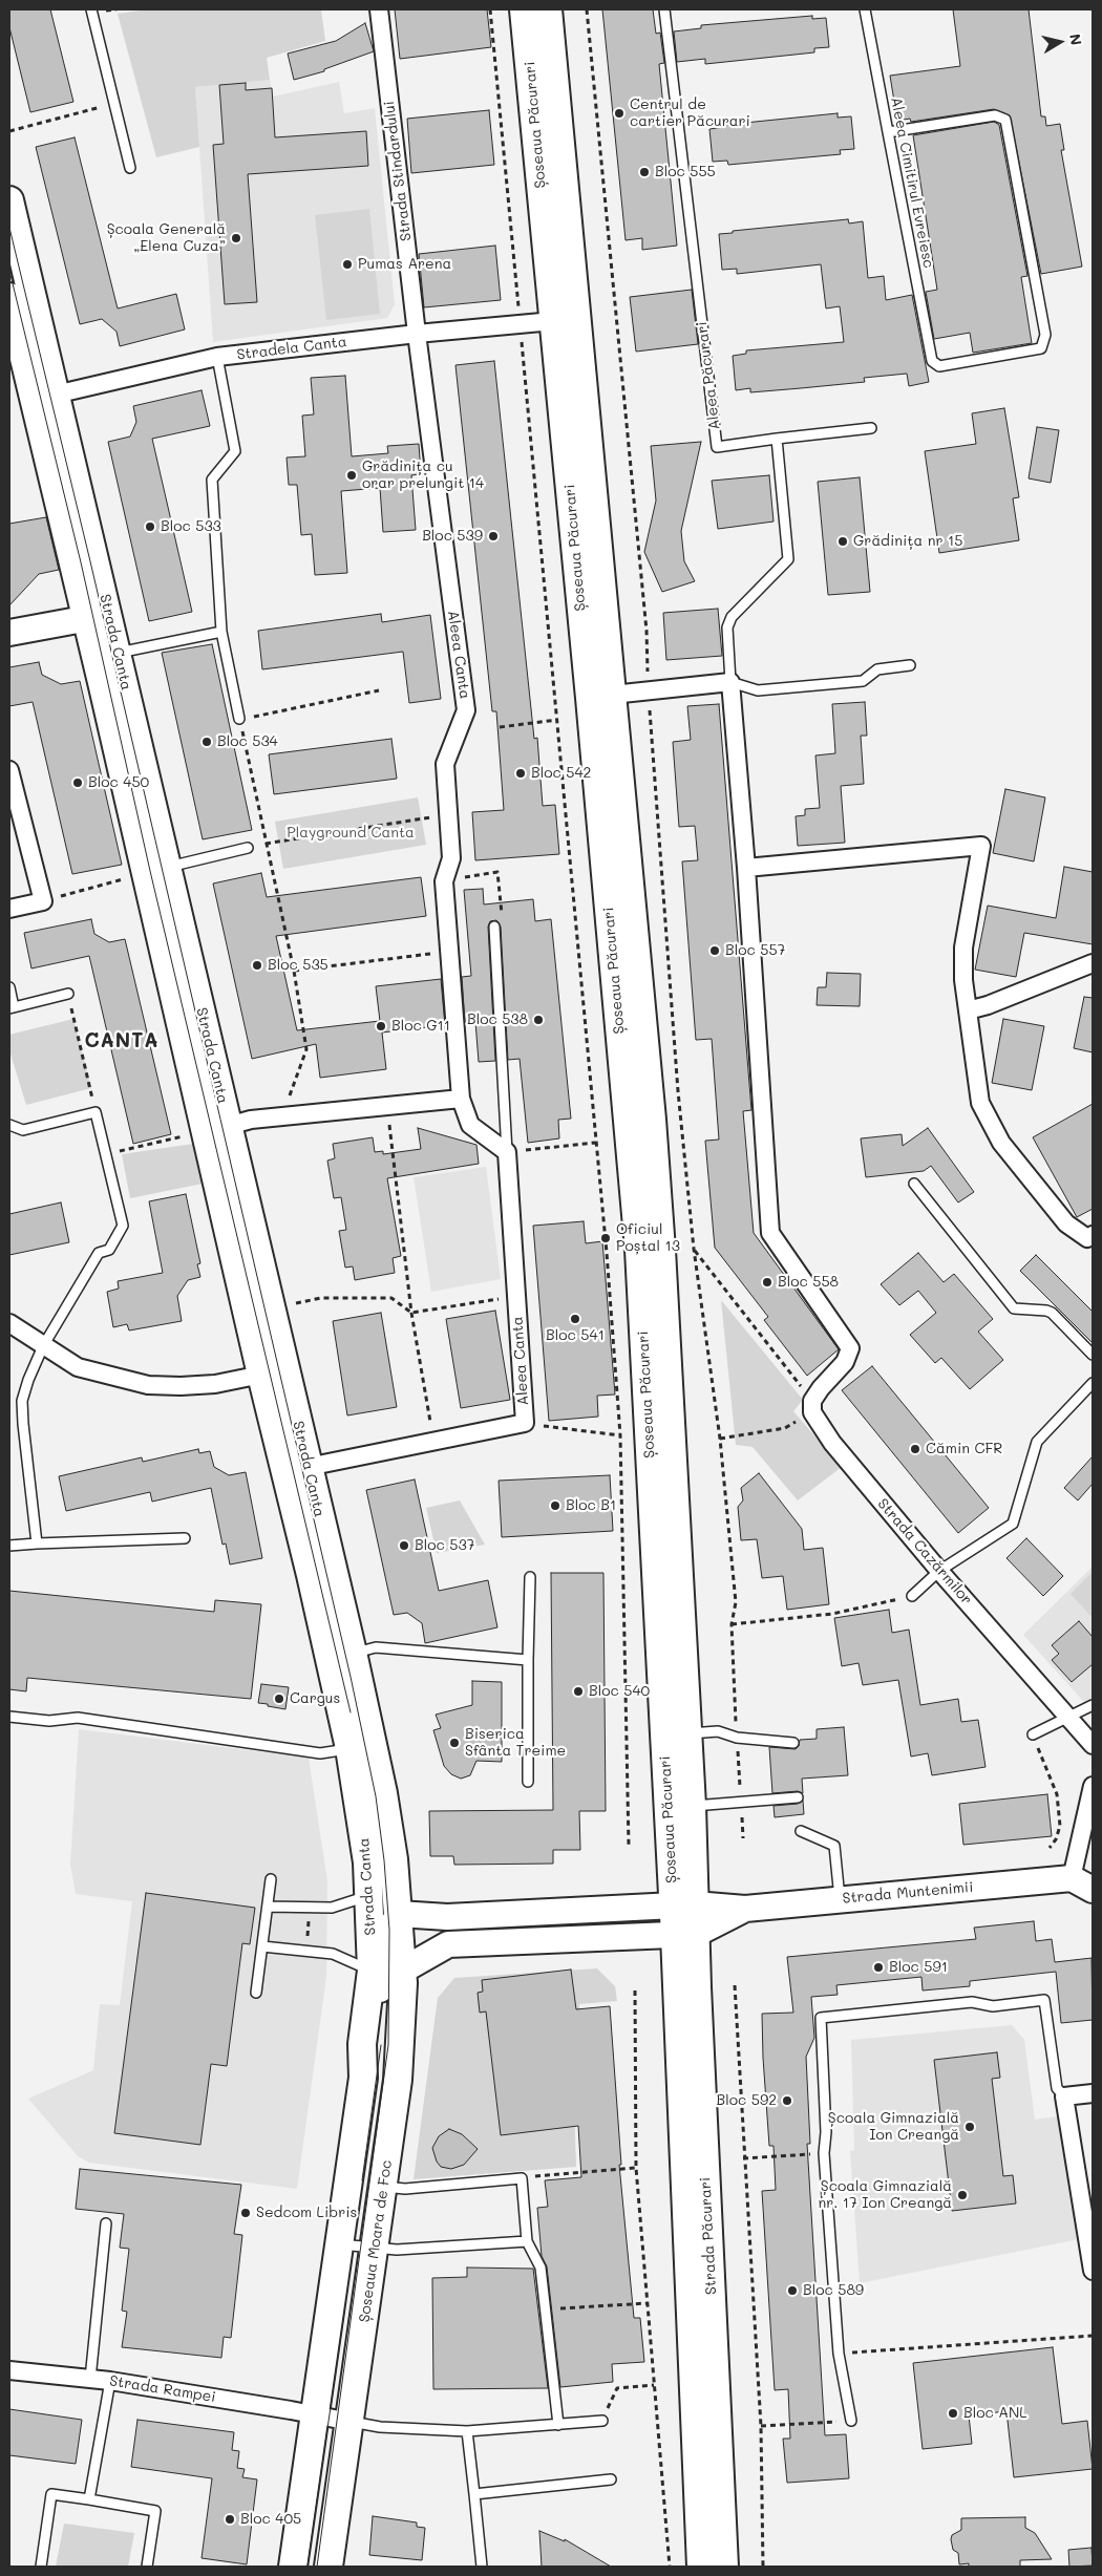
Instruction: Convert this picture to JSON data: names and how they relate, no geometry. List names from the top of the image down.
{
  "streets": {
    "main road": [
      "Șoseaua Păcurari",
      "Strada Canta",
      "Strada Păcurari",
      "Șoseaua Moara de Foc"
    ],
    "street": [
      "Strada Stindardului",
      "Stradela Canta",
      "Aleea Canta",
      "Strada Cazărmilor",
      "Strada Muntenimii",
      "Strada Rampei"
    ],
    "lane": ["Aleea Cimitirul Evreiesc", "Aleea Păcurari"]
  },
  "crossings": [
    ["Șoseaua Păcurari", "Stradela Canta"],
    ["Șoseaua Păcurari", "Strada Canta"],
    ["Șoseaua Păcurari", "Strada Muntenimii"],
    ["Șoseaua Păcurari", "Strada Păcurari"],
    ["Strada Stindardului", "Stradela Canta"],
    ["Strada Stindardului", "Aleea Canta"],
    ["Stradela Canta", "Strada Canta"],
    ["Stradela Canta", "Aleea Canta"],
    ["Strada Canta", "Aleea Canta"],
    ["Strada Canta", "Strada Muntenimii"],
    ["Strada Canta", "Șoseaua Moara de Foc"],
    ["Strada Muntenimii", "Strada Păcurari"],
    ["Șoseaua Moara de Foc", "Strada Rampei"]
  ],
  "districts": ["CANTA"],
  "parks": ["Playground Canta"],
  "places": [
    "Centrul de cartier Păcurari",
    "Bloc 555",
    "Școala Generală „Elena Cuza”",
    "Pumas Arena",
    "Grădinița cu orar prelungit 14",
    "Bloc 533",
    "Bloc 539",
    "Grădinița nr 15",
    "Bloc 534",
    "Bloc 542",
    "Bloc 450",
    "Bloc 557",
    "Bloc 535",
    "Bloc 538",
    "Bloc G11",
    "Oficiul Poștal 13",
    "Bloc 558",
    "Bloc 541",
    "Cămin CFR",
    "Bloc B1",
    "Bloc 537",
    "Bloc 540",
    "Cargus",
    "Biserica Sfânta Treime",
    "Bloc 591",
    "Bloc 592",
    "Școala Gimnazială Ion Creangă",
    "Școala Gimnazială nr. 17 Ion Creangă",
    "Sedcom Libris",
    "Bloc 589",
    "Bloc ANL",
    "Bloc 405"
  ],
  "north": "right"
}
